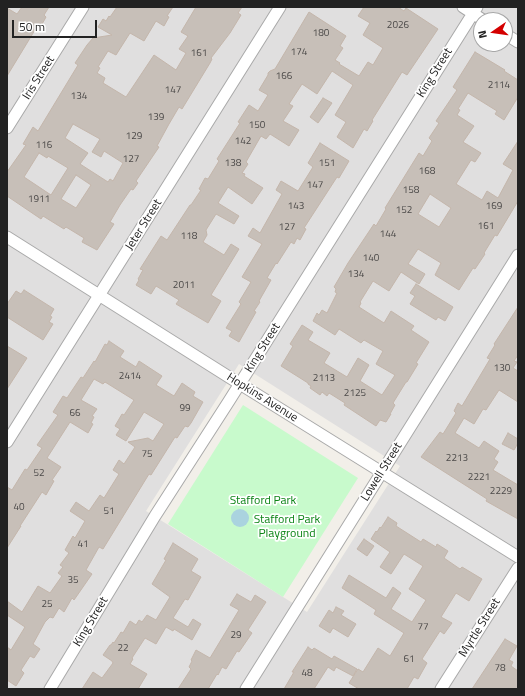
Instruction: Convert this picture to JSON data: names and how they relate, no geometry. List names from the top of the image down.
{
  "streets": {
    "street": [
      "King Street",
      "Iris Street",
      "Jeter Street",
      "Hopkins Avenue",
      "Lowell Street",
      "Myrtle Street"
    ]
  },
  "crossings": [
    ["King Street", "Hopkins Avenue"],
    ["Jeter Street", "Hopkins Avenue"],
    ["Hopkins Avenue", "Lowell Street"]
  ],
  "parks": ["Stafford Park", "Stafford Park Playground"],
  "house_numbers": [
    "2026",
    "180",
    "174",
    "161",
    "166",
    "2114",
    "147",
    "134",
    "139",
    "150",
    "129",
    "142",
    "116",
    "127",
    "138",
    "151",
    "168",
    "147",
    "158",
    "1911",
    "143",
    "169",
    "152",
    "161",
    "127",
    "144",
    "118",
    "140",
    "134",
    "2011",
    "130",
    "2414",
    "2113",
    "2125",
    "99",
    "66",
    "75",
    "2213",
    "52",
    "2221",
    "2229",
    "40",
    "51",
    "41",
    "35",
    "25",
    "77",
    "29",
    "22",
    "61",
    "78",
    "48"
  ],
  "scale_bar": "50 m",
  "north": "left"
}
